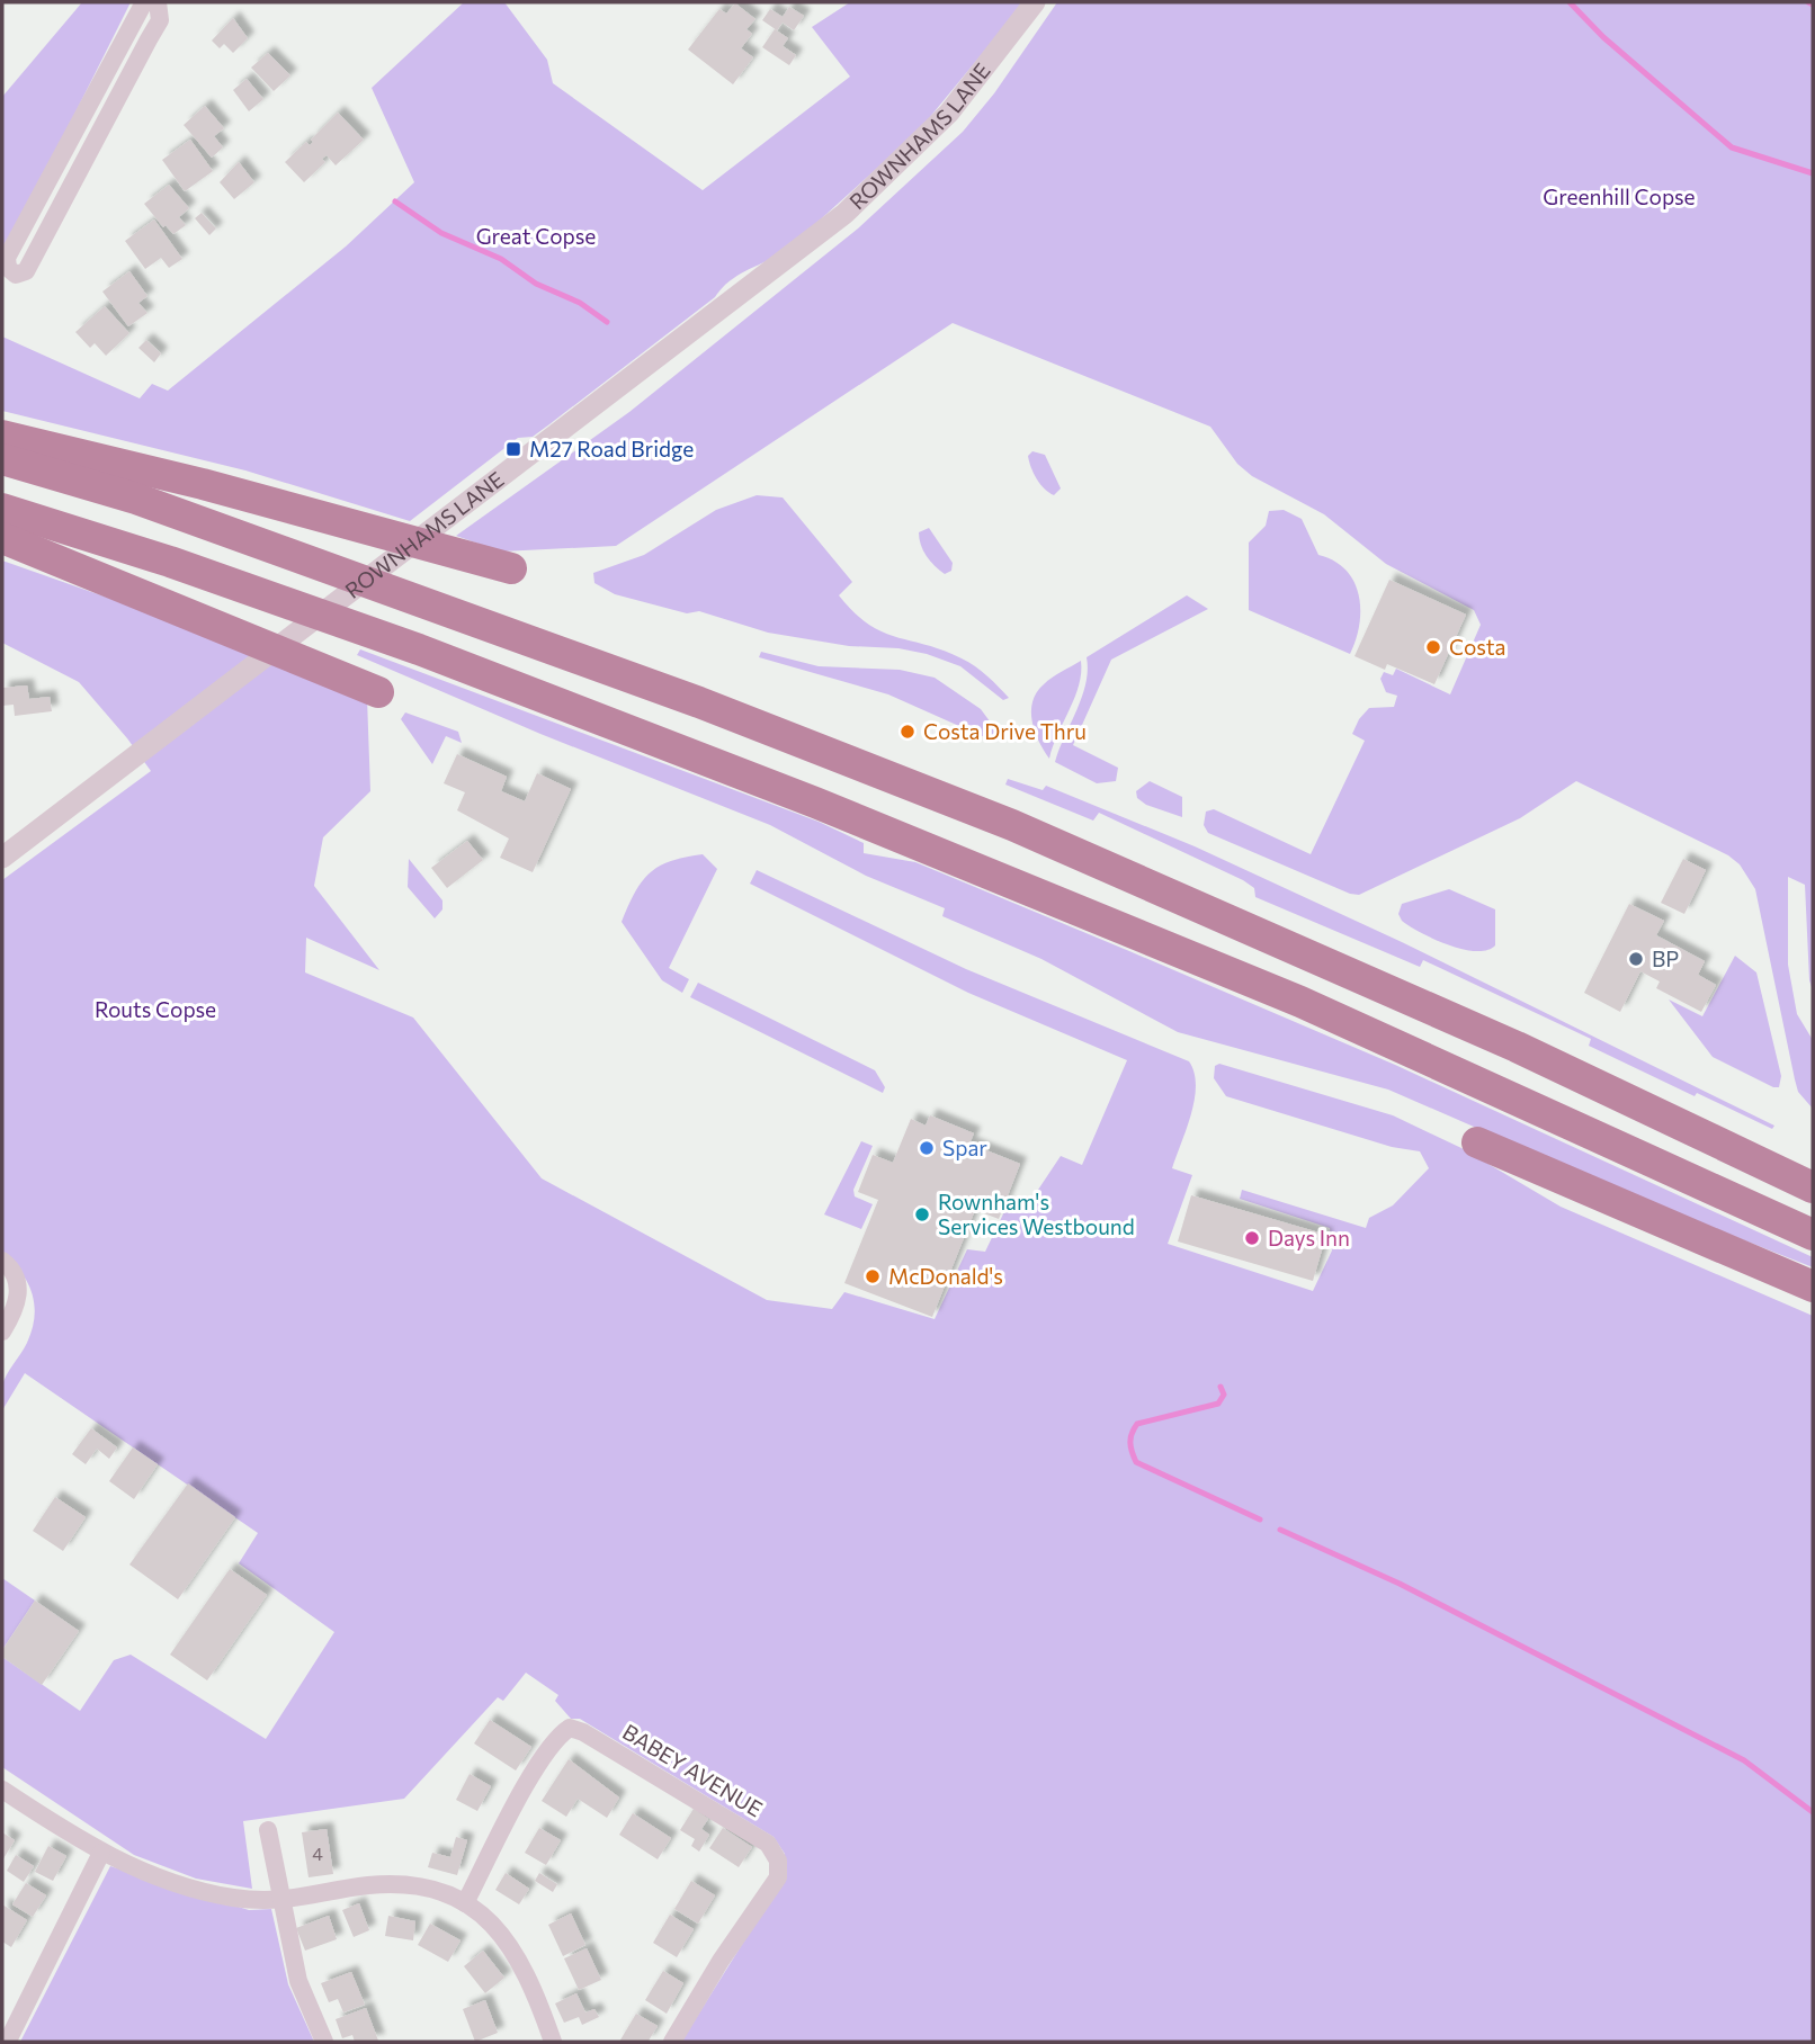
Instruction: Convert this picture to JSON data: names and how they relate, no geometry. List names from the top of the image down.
{
  "streets": {
    "street": ["ROWNHAMS LANE", "BABEY AVENUE"]
  },
  "parks": ["Greenhill Copse", "Great Copse", "Routs Copse"],
  "places": {
    "transit": ["M27 Road Bridge"],
    "other": [
      "Costa",
      "Costa Drive Thru",
      "BP",
      "Spar",
      "Rownham's Services Westbound",
      "Days Inn",
      "McDonald's"
    ]
  },
  "house_numbers": ["4"]
}
